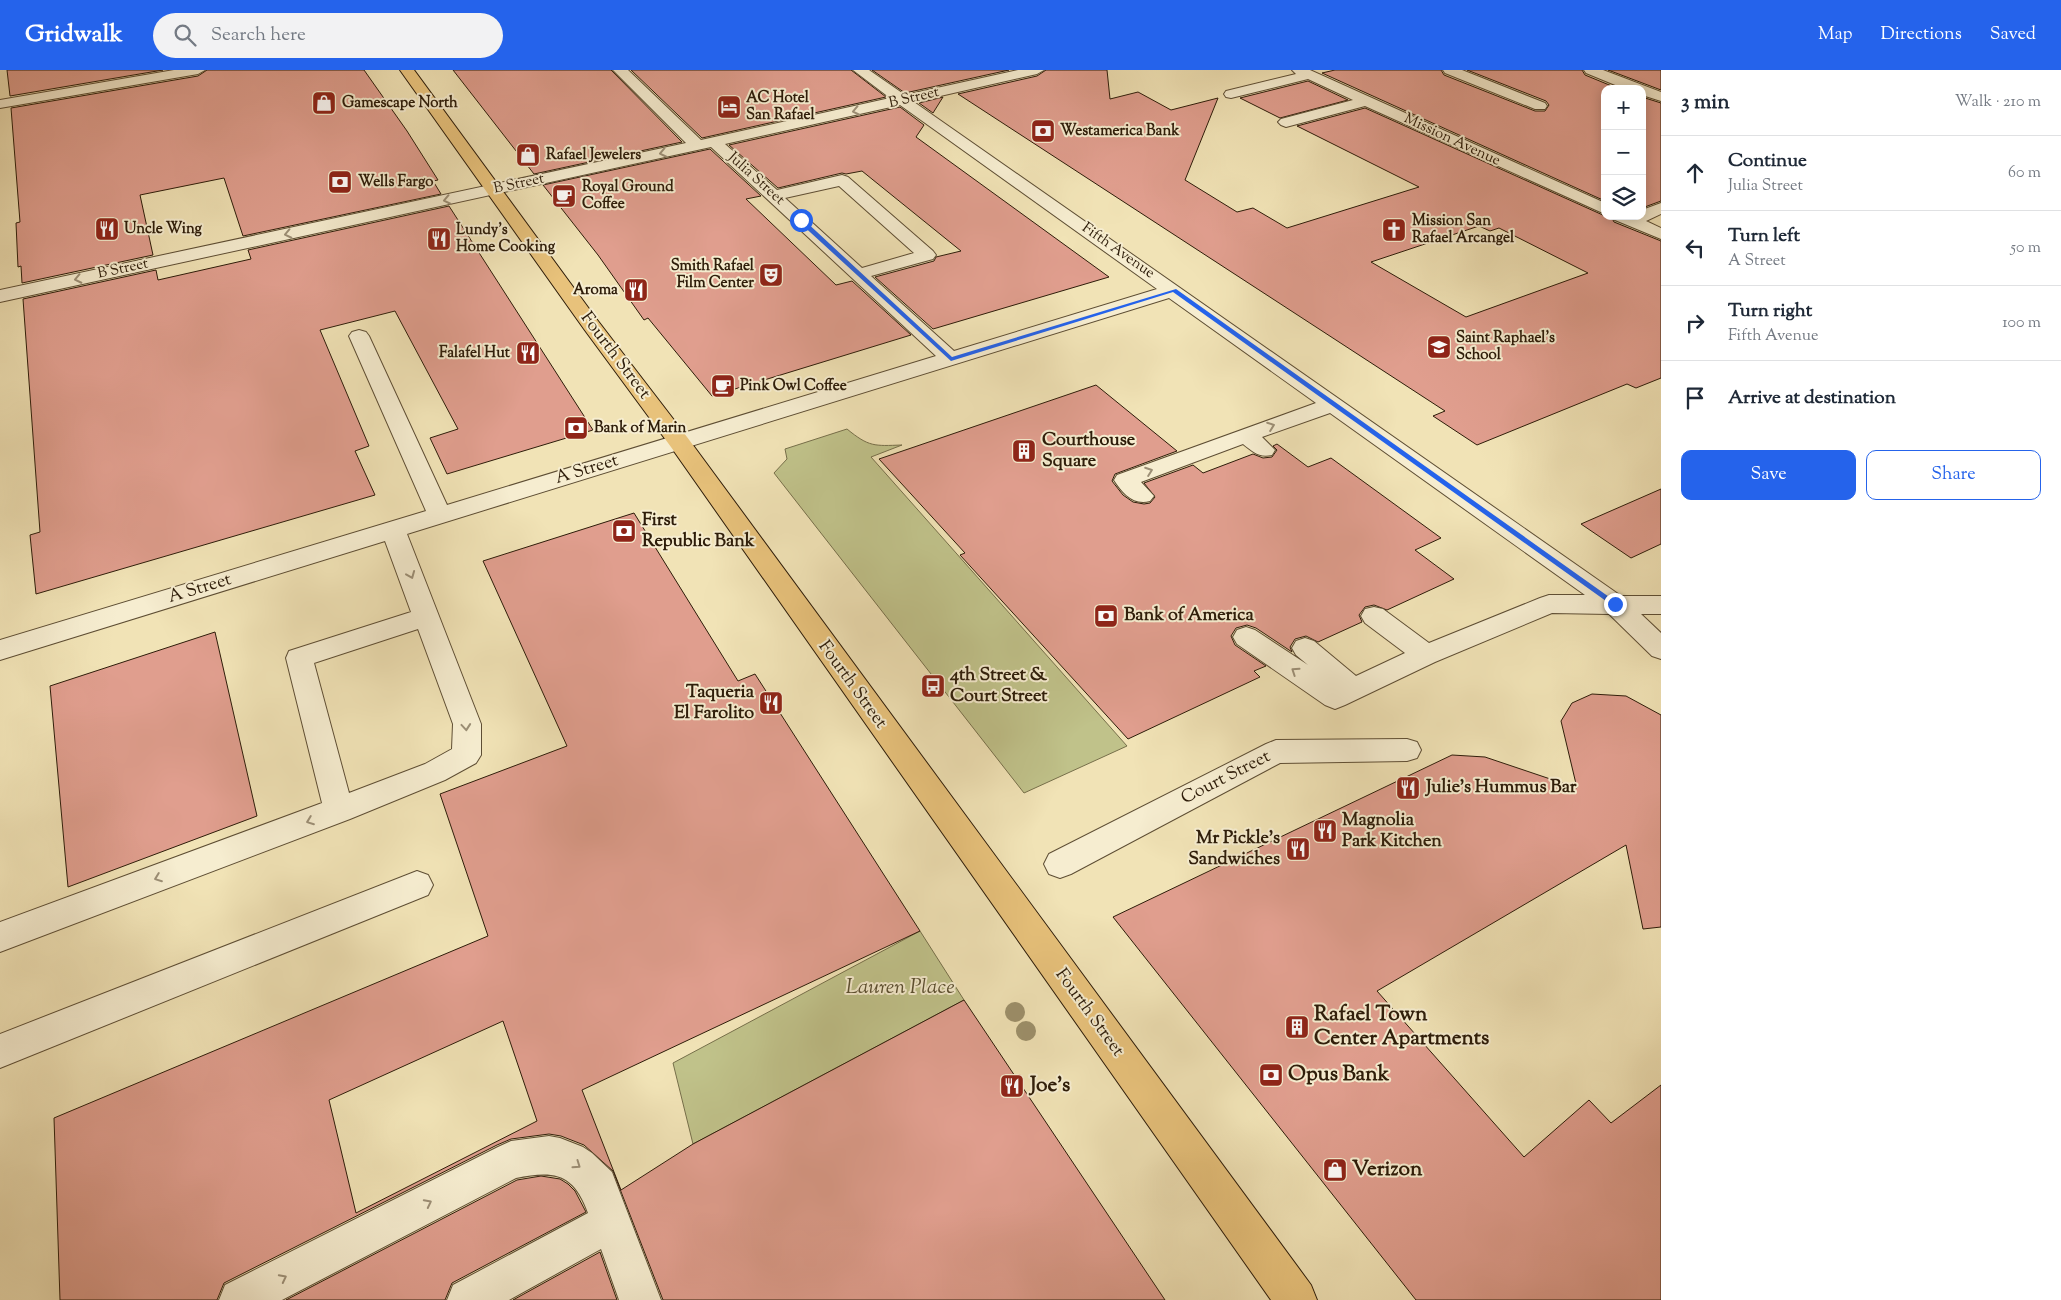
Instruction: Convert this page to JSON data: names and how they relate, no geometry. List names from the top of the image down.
{
  "streets": {
    "main road": ["Fourth Street"],
    "street": [
      "B Street",
      "Mission Avenue",
      "Julia Street",
      "Fifth Avenue",
      "A Street",
      "Court Street"
    ]
  },
  "crossings": [
    ["B Street", "Julia Street"],
    ["B Street", "Fifth Avenue"],
    ["B Street", "Fourth Street"],
    ["Julia Street", "A Street"],
    ["Fifth Avenue", "A Street"],
    ["Fourth Street", "A Street"]
  ],
  "one_way": ["B Street"],
  "parks": ["Lauren Place"],
  "places": {
    "shop": ["Gamescape North", "Rafael Jewelers", "Verizon"],
    "hotel": ["AC Hotel San Rafael"],
    "bank": [
      "Westamerica Bank",
      "Wells Fargo",
      "Bank of Marin",
      "First Republic Bank",
      "Bank of America",
      "Opus Bank"
    ],
    "cafe": ["Royal Ground Coffee", "Pink Owl Coffee"],
    "restaurant": [
      "Uncle Wing",
      "Lundy's Home Cooking",
      "Aroma",
      "Falafel Hut",
      "Taqueria El Farolito",
      "Julie's Hummus Bar",
      "Magnolia Park Kitchen",
      "Mr Pickle's Sandwiches",
      "Joe's"
    ],
    "church": ["Mission San Rafael Arcangel"],
    "theatre": ["Smith Rafael Film Center"],
    "school or university": ["Saint Raphael's School"],
    "building": ["Courthouse Square", "Rafael Town Center Apartments"],
    "bus stop": ["4th Street & Court Street"]
  },
  "page": {
    "header": "Gridwalk",
    "search": "Search here",
    "nav": ["Map", "Directions", "Saved"],
    "heading": ["3 min", "Walk · 210 m"],
    "map_buttons": ["+", "−"],
    "list": [
      ["Continue", "Julia Street", "60 m"],
      ["Turn left", "A Street", "50 m"],
      ["Turn right", "Fifth Avenue", "100 m"],
      "Arrive at destination"
    ],
    "buttons": ["Save", "Share"]
  }
}
